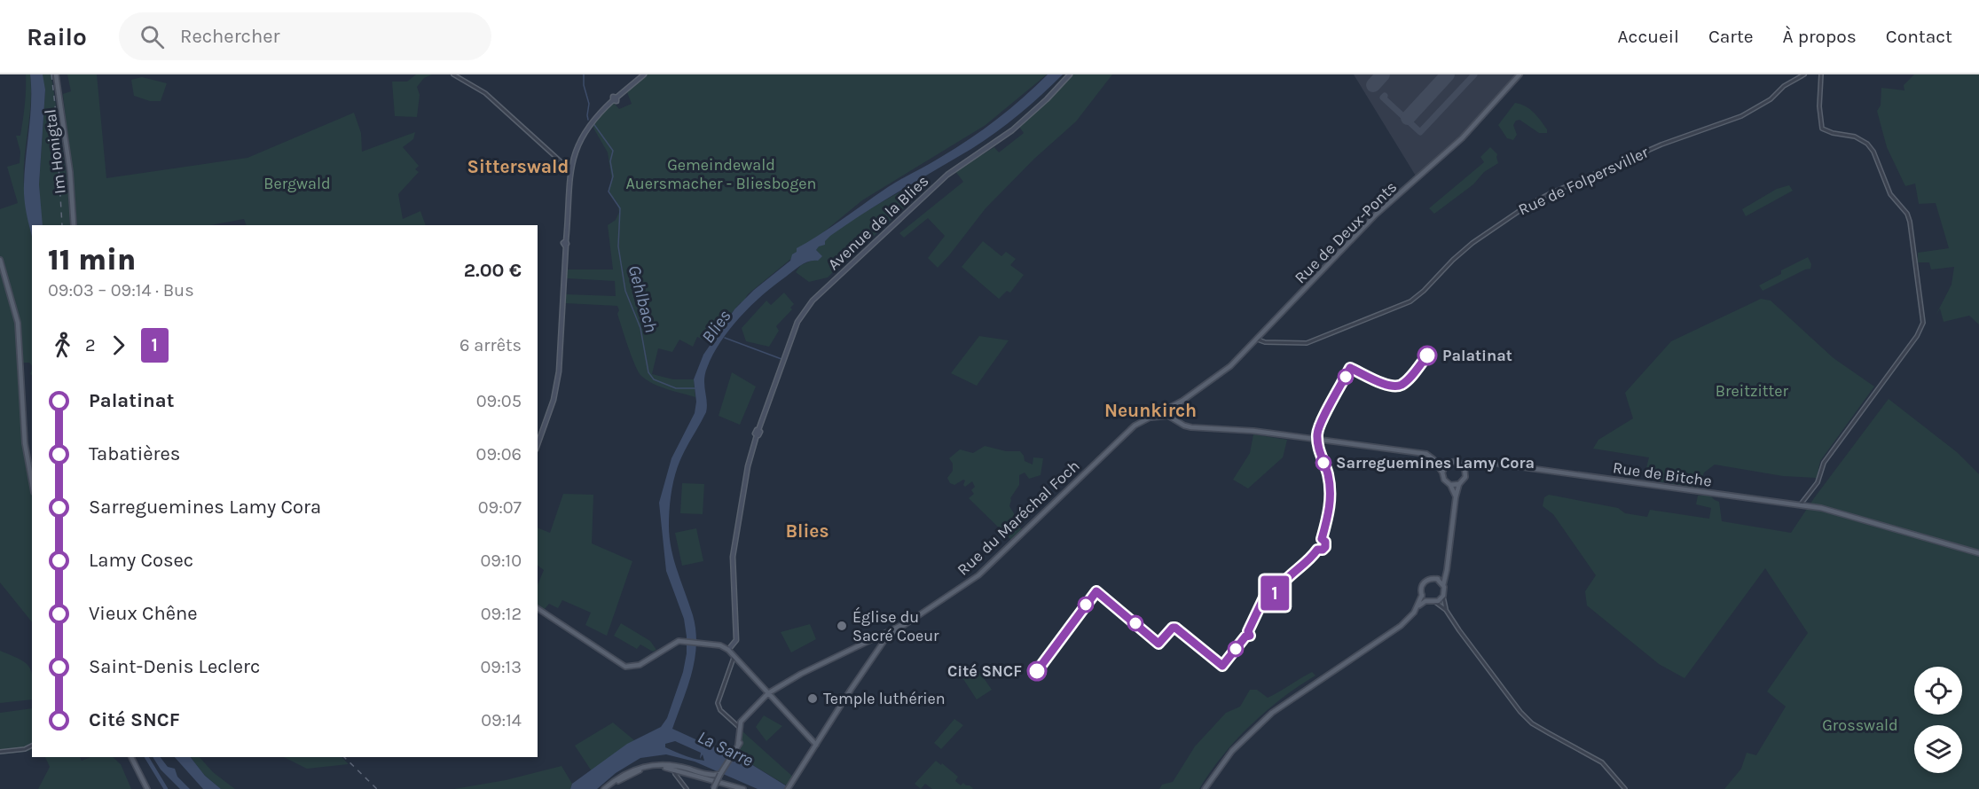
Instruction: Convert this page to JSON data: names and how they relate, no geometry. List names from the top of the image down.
{
  "streets": {
    "main road": [
      "Im Honigtal",
      "Avenue de la Blies",
      "Rue de Deux-Ponts",
      "Rue de Bitche",
      "Rue du Maréchal Foch"
    ],
    "street": ["Rue de Folpersviller"]
  },
  "crossings": [
    ["Rue de Folpersviller", "Rue de Deux-Ponts"],
    ["Rue de Deux-Ponts", "Rue du Maréchal Foch"]
  ],
  "districts": ["Sitterswald", "Neunkirch", "Blies"],
  "water": ["Gehlbach", "Blies", "La Sarre"],
  "parks": [
    "Gemeindewald Auersmacher - Bliesbogen",
    "Bergwald",
    "Breitzitter",
    "Grosswald"
  ],
  "places": [
    "Palatinat",
    "Sarreguemines Lamy Cora",
    "Église du Sacré Coeur",
    "Cité SNCF",
    "Temple luthérien"
  ],
  "lines": ["bus line 1"],
  "page": {
    "header": "Railo",
    "search": "Rechercher",
    "nav": [
      "Accueil",
      "Carte",
      "À propos",
      "Contact"
    ],
    "on_map": "1",
    "heading": ["11 min", "09:03 – 09:14 · Bus", "2.00 €"],
    "legs": ["2", "1", "6 arrêts"],
    "list": [
      {
        "name": "Palatinat",
        "value": "09:05"
      },
      {
        "name": "Tabatières",
        "value": "09:06"
      },
      {
        "name": "Sarreguemines Lamy Cora",
        "value": "09:07"
      },
      {
        "name": "Lamy Cosec",
        "value": "09:10"
      },
      {
        "name": "Vieux Chêne",
        "value": "09:12"
      },
      {
        "name": "Saint-Denis Leclerc",
        "value": "09:13"
      },
      {
        "name": "Cité SNCF",
        "value": "09:14"
      }
    ]
  }
}
